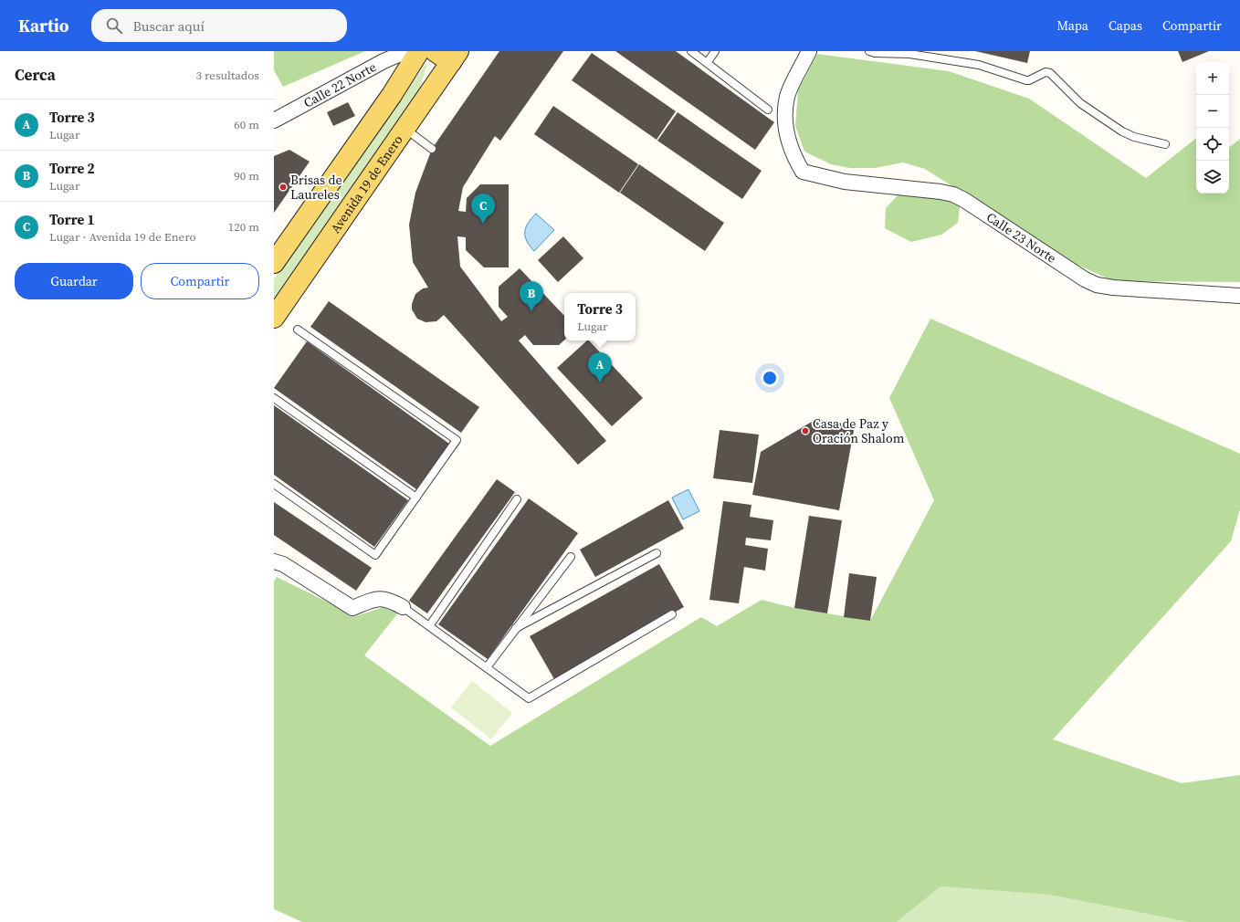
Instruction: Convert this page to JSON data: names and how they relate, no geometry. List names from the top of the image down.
{
  "streets": {
    "main road": ["Avenida 19 de Enero"],
    "street": ["Calle 22 Norte", "Calle 23 Norte"]
  },
  "places": ["Brisas de Laureles", "Casa de Paz y Oración Shalom"],
  "page": {
    "header": "Kartio",
    "search": "Buscar aquí",
    "nav": ["Mapa", "Capas", "Compartir"],
    "heading": ["Cerca", "3 resultados"],
    "map_buttons": ["+", "−"],
    "list": [
      {
        "mark": "A",
        "name": "Torre 3",
        "note": "Lugar",
        "value": "60 m"
      },
      {
        "mark": "B",
        "name": "Torre 2",
        "note": "Lugar",
        "value": "90 m"
      },
      {
        "mark": "C",
        "name": "Torre 1",
        "note": "Lugar · Avenida 19 de Enero",
        "value": "120 m"
      }
    ],
    "pins": ["C", "B", "A"],
    "buttons": ["Guardar", "Compartir"],
    "popup": ["Torre 3", "Lugar"]
  }
}
